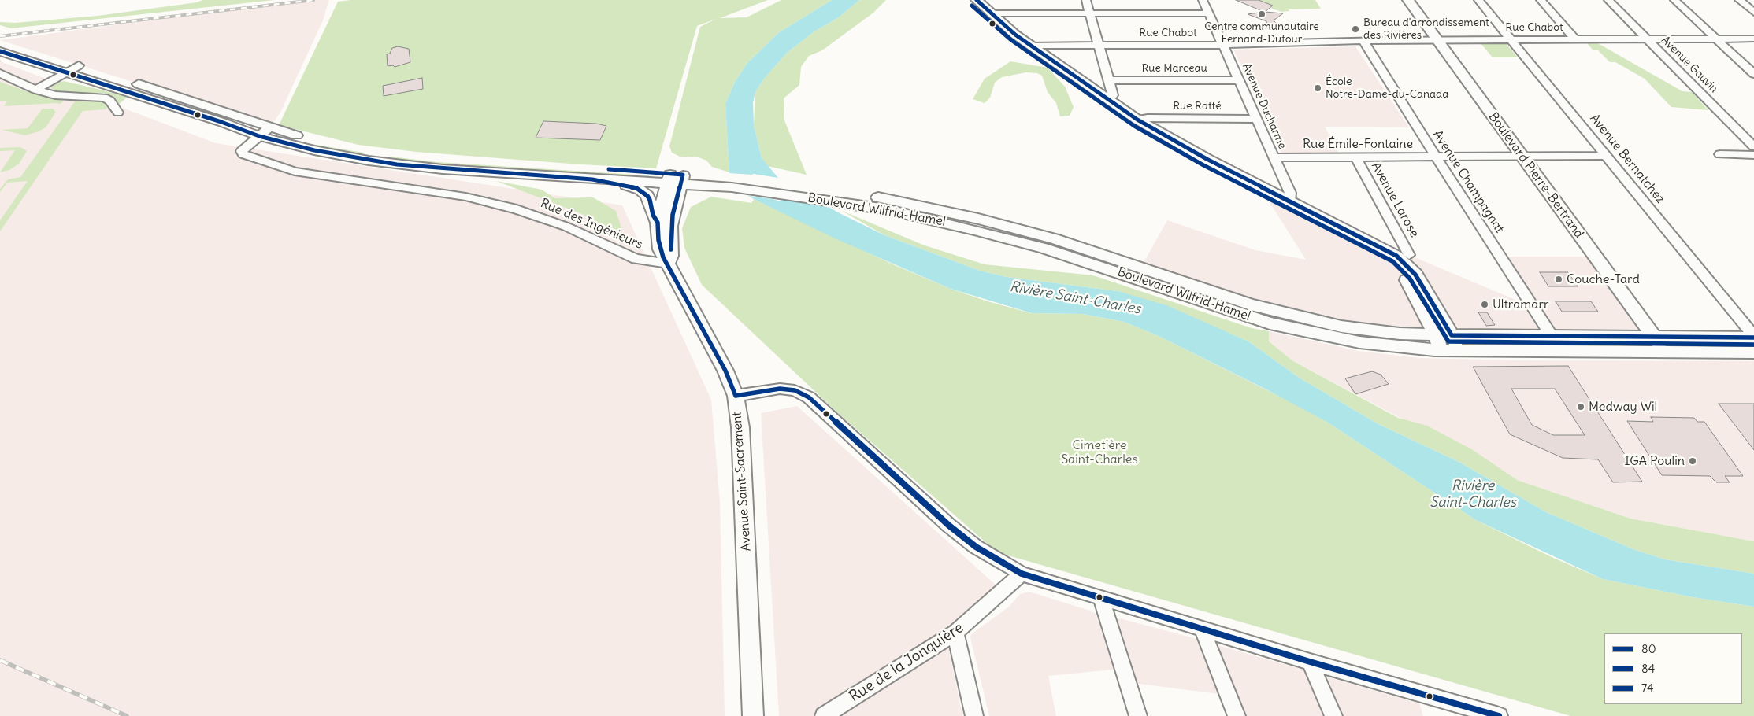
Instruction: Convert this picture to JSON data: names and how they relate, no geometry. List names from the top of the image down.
{
  "streets": {
    "main road": ["Boulevard Pierre-Bertrand", "Boulevard Wilfrid-Hamel", "Avenue Saint-Sacrement"],
    "street": [
      "Rue Chabot",
      "Avenue Gauvin",
      "Rue Marceau",
      "Rue Ratté",
      "Avenue Ducharme",
      "Rue Émile-Fontaine",
      "Avenue Bernatchez",
      "Avenue Champagnat",
      "Avenue Larose",
      "Rue des Ingénieurs",
      "Rue de la Jonquière"
    ]
  },
  "crossings": [
    ["Rue Chabot", "Avenue Gauvin"],
    ["Rue Chabot", "Avenue Ducharme"],
    ["Rue Chabot", "Avenue Bernatchez"],
    ["Rue Chabot", "Boulevard Pierre-Bertrand"],
    ["Rue Chabot", "Avenue Champagnat"],
    ["Rue Marceau", "Avenue Ducharme"],
    ["Rue Ratté", "Avenue Ducharme"],
    ["Avenue Ducharme", "Rue Émile-Fontaine"],
    ["Rue Émile-Fontaine", "Avenue Bernatchez"],
    ["Rue Émile-Fontaine", "Boulevard Pierre-Bertrand"],
    ["Rue Émile-Fontaine", "Avenue Champagnat"],
    ["Rue Émile-Fontaine", "Avenue Larose"],
    ["Avenue Bernatchez", "Boulevard Wilfrid-Hamel"],
    ["Boulevard Pierre-Bertrand", "Boulevard Wilfrid-Hamel"],
    ["Avenue Champagnat", "Boulevard Wilfrid-Hamel"],
    ["Boulevard Wilfrid-Hamel", "Rue des Ingénieurs"],
    ["Boulevard Wilfrid-Hamel", "Avenue Saint-Sacrement"],
    ["Rue des Ingénieurs", "Avenue Saint-Sacrement"]
  ],
  "water": ["Rivière Saint-Charles"],
  "parks": ["Cimetière Saint-Charles"],
  "places": [
    "Centre communautaire Fernand-Dufour",
    "Bureau d'arrondissement des Rivières",
    "École Notre-Dame-du-Canada",
    "Couche-Tard",
    "Ultramarr",
    "Medway Wil",
    "IGA Poulin"
  ],
  "lines": ["transit line 84", "transit line 74", "transit line 80"],
  "legend": ["80", "84", "74"]
}
